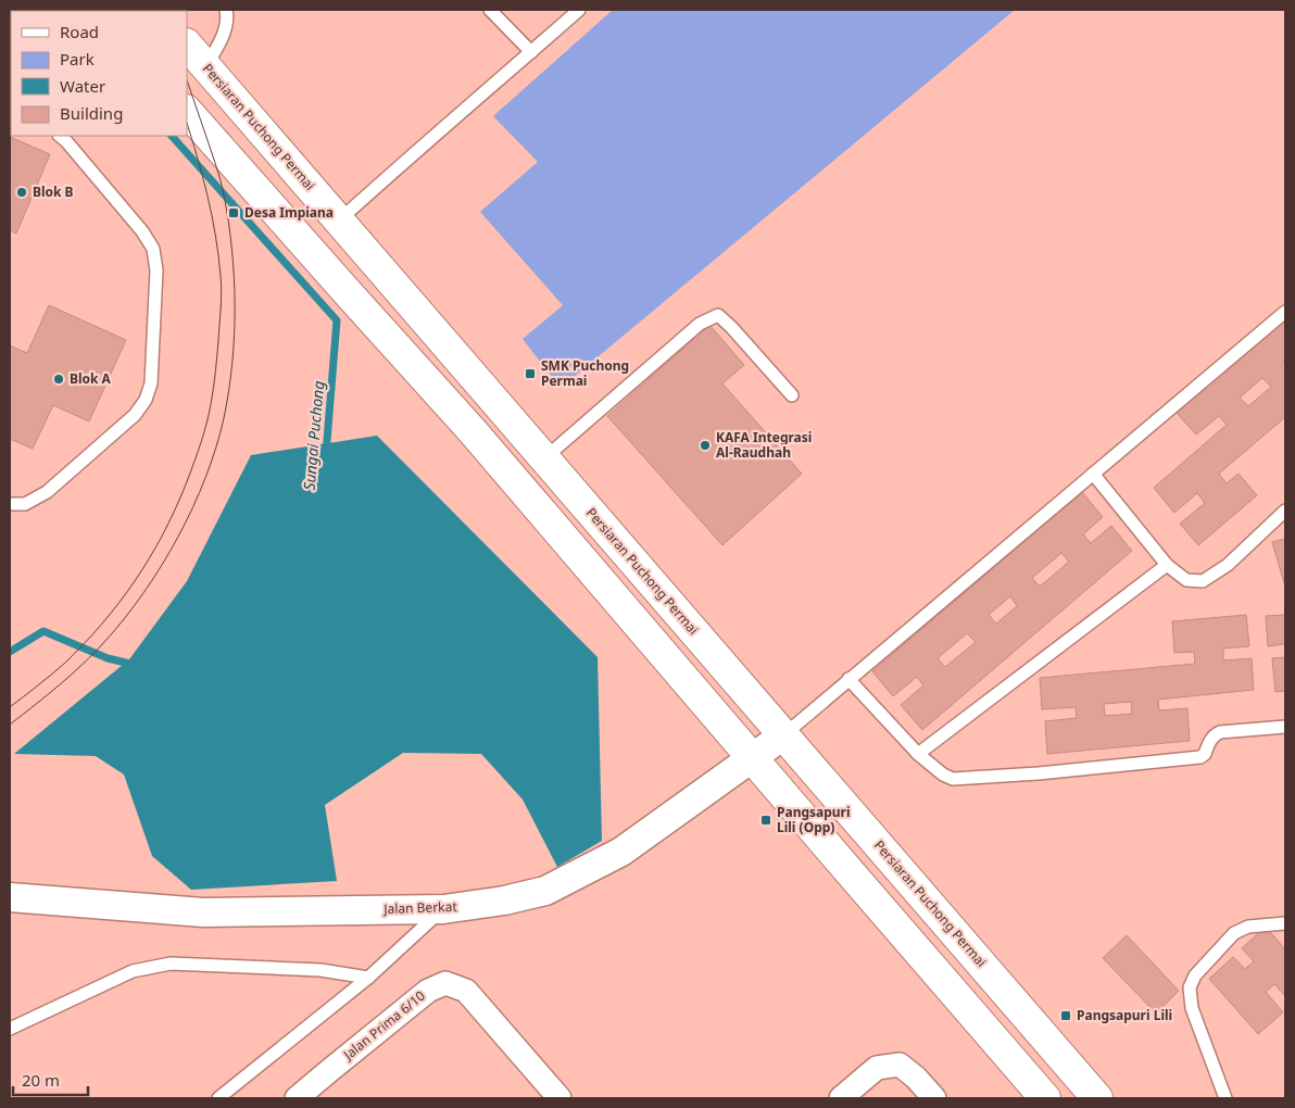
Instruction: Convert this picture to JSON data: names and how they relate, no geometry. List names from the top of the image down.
{
  "streets": {
    "main road": ["Persiaran Puchong Permai"],
    "street": ["Jalan Berkat", "Jalan Prima 6/10"]
  },
  "crossings": [
    ["Persiaran Puchong Permai", "Jalan Berkat"]
  ],
  "water": ["Sungai Puchong"],
  "places": {
    "other": ["Blok B", "Blok A", "KAFA Integrasi Al-Raudhah"],
    "transit": [
      "Desa Impiana",
      "SMK Puchong Permai",
      "Pangsapuri Lili (Opp)",
      "Pangsapuri Lili"
    ]
  },
  "legend": [
    "Road",
    "Park",
    "Water",
    "Building"
  ],
  "scale_bar": "20 m"
}
